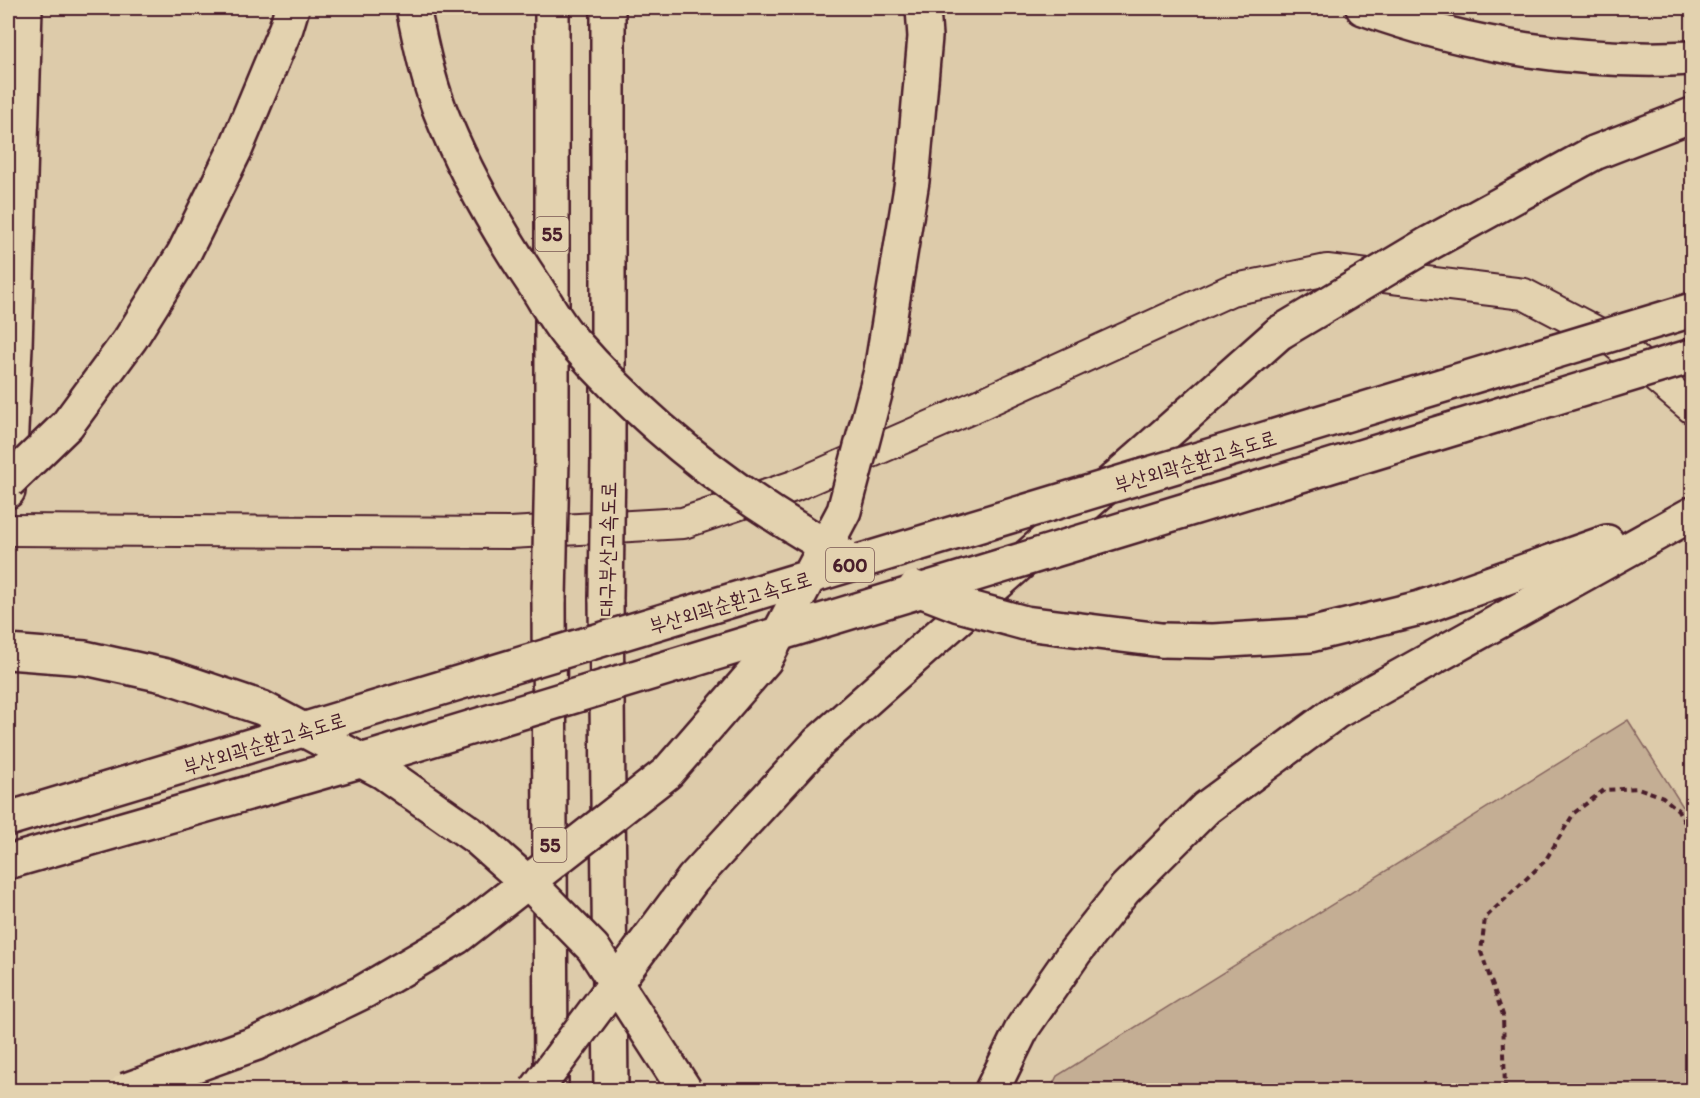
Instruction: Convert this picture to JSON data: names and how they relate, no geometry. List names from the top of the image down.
{
  "streets": {
    "main road": [
      "55",
      "부산외곽순환고속도로",
      "대구부산고속도로",
      "600"
    ]
  }
}
